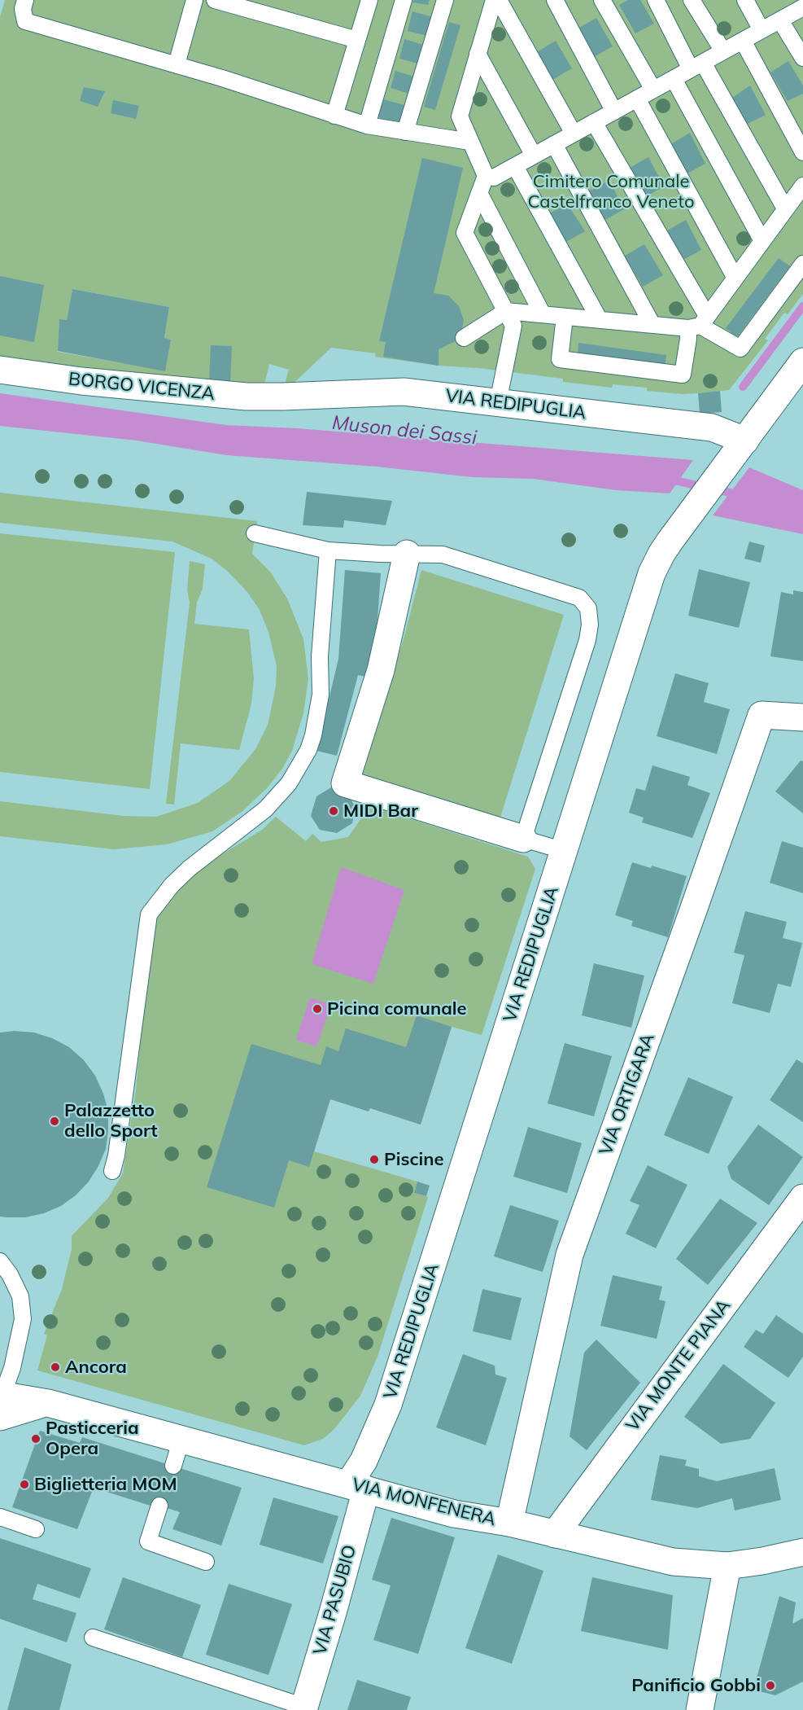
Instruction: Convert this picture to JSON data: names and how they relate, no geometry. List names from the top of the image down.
{
  "streets": {
    "street": [
      "BORGO VICENZA",
      "VIA REDIPUGLIA",
      "VIA ORTIGARA",
      "VIA MONTE PIANA",
      "VIA MONFENERA",
      "VIA PASUBIO"
    ]
  },
  "crossings": [
    ["BORGO VICENZA", "VIA REDIPUGLIA"],
    ["VIA REDIPUGLIA", "VIA MONFENERA"],
    ["VIA REDIPUGLIA", "VIA PASUBIO"],
    ["VIA ORTIGARA", "VIA MONFENERA"],
    ["VIA MONTE PIANA", "VIA MONFENERA"],
    ["VIA MONFENERA", "VIA PASUBIO"]
  ],
  "water": ["Muson dei Sassi"],
  "parks": ["Cimitero Comunale Castelfranco Veneto"],
  "places": [
    "MIDI Bar",
    "Picina comunale",
    "Palazzetto dello Sport",
    "Piscine",
    "Ancora",
    "Pasticceria Opera",
    "Biglietteria MOM",
    "Panificio Gobbi"
  ]
}
